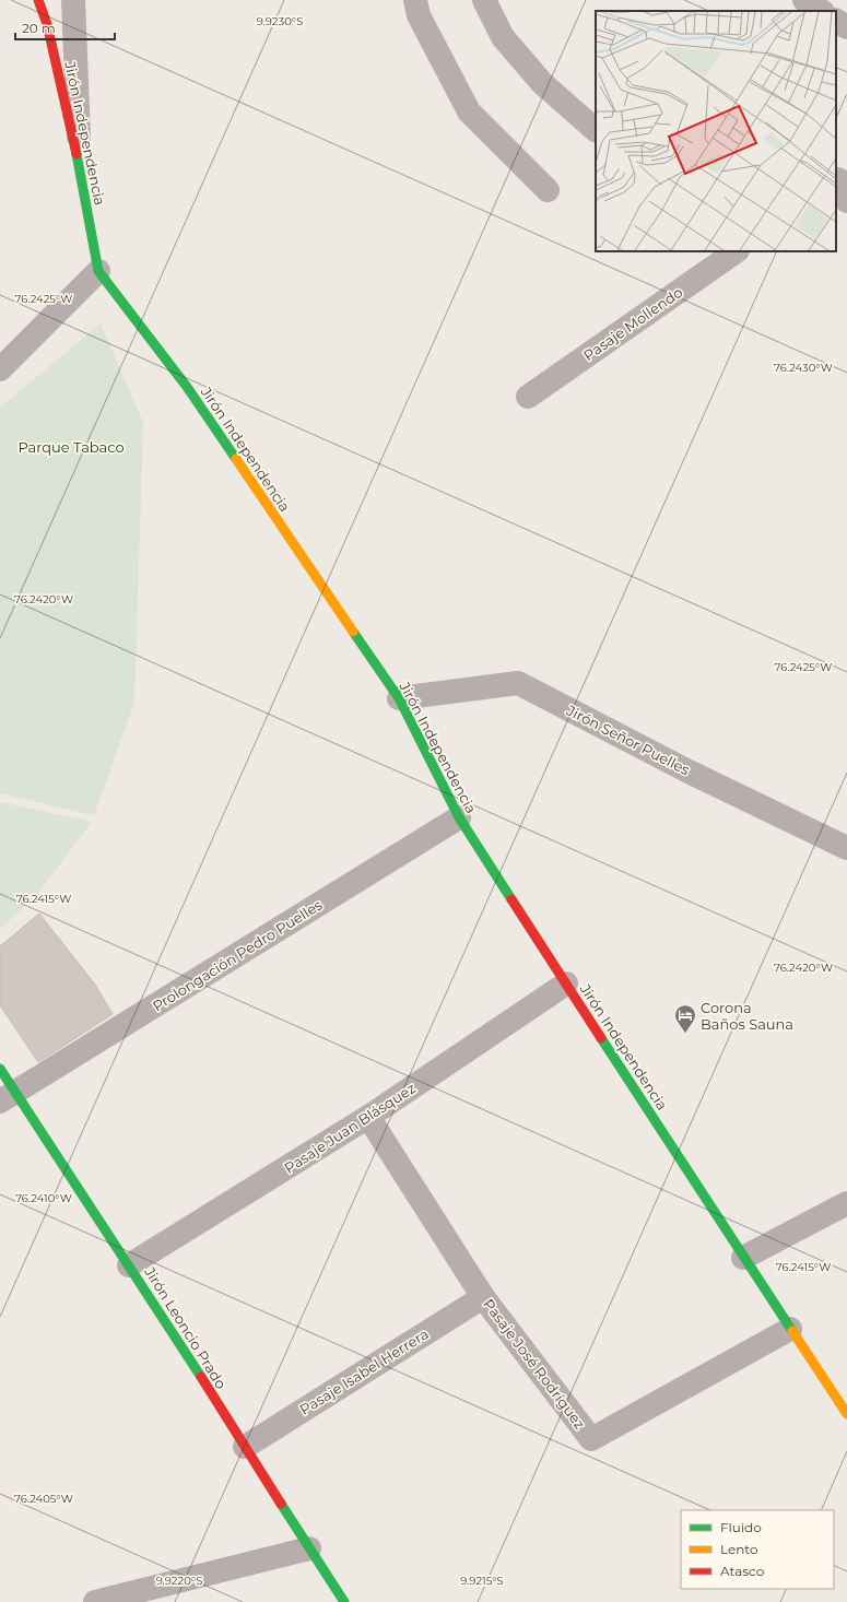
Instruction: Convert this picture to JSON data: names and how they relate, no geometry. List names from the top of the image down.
{
  "streets": {
    "street": [
      "Jirón Independencia",
      "Pasaje Mollendo",
      "Jirón Señor Puelles",
      "Prolongación Pedro Puelles",
      "Pasaje Juan Blásquez",
      "Jirón Leoncio Prado",
      "Pasaje José Rodríguez",
      "Pasaje Isabel Herrera"
    ]
  },
  "crossings": [
    ["Jirón Independencia", "Jirón Señor Puelles"],
    ["Jirón Independencia", "Prolongación Pedro Puelles"],
    ["Jirón Independencia", "Pasaje Juan Blásquez"],
    ["Jirón Independencia", "Pasaje José Rodríguez"],
    ["Prolongación Pedro Puelles", "Jirón Leoncio Prado"],
    ["Pasaje Juan Blásquez", "Jirón Leoncio Prado"],
    ["Pasaje Juan Blásquez", "Pasaje José Rodríguez"],
    ["Jirón Leoncio Prado", "Pasaje Isabel Herrera"],
    ["Pasaje José Rodríguez", "Pasaje Isabel Herrera"]
  ],
  "parks": ["Parque Tabaco"],
  "places": {
    "hotel": ["Corona Baños Sauna"]
  },
  "legend": ["Fluido", "Lento", "Atasco"],
  "scale_bar": "20 m",
  "coordinates": [
    "9.9230°S",
    "76.2425°W",
    "76.2430°W",
    "76.2420°W",
    "76.2415°W",
    "76.2410°W",
    "76.2405°W",
    "9.9220°S",
    "9.9215°S"
  ]
}
